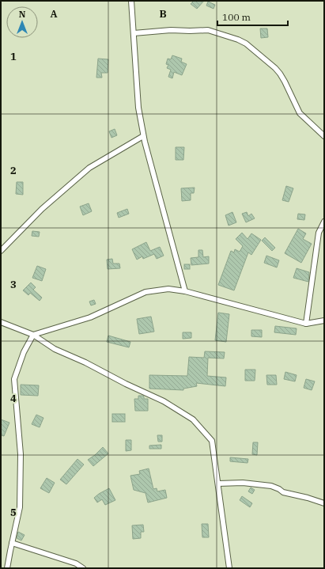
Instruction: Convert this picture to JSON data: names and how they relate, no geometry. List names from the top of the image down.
{
  "scale_bar": "100 m",
  "north": "top",
  "grid": {
    "columns": ["A", "B"],
    "rows": [
      "1",
      "2",
      "3",
      "4",
      "5"
    ]
  }
}
